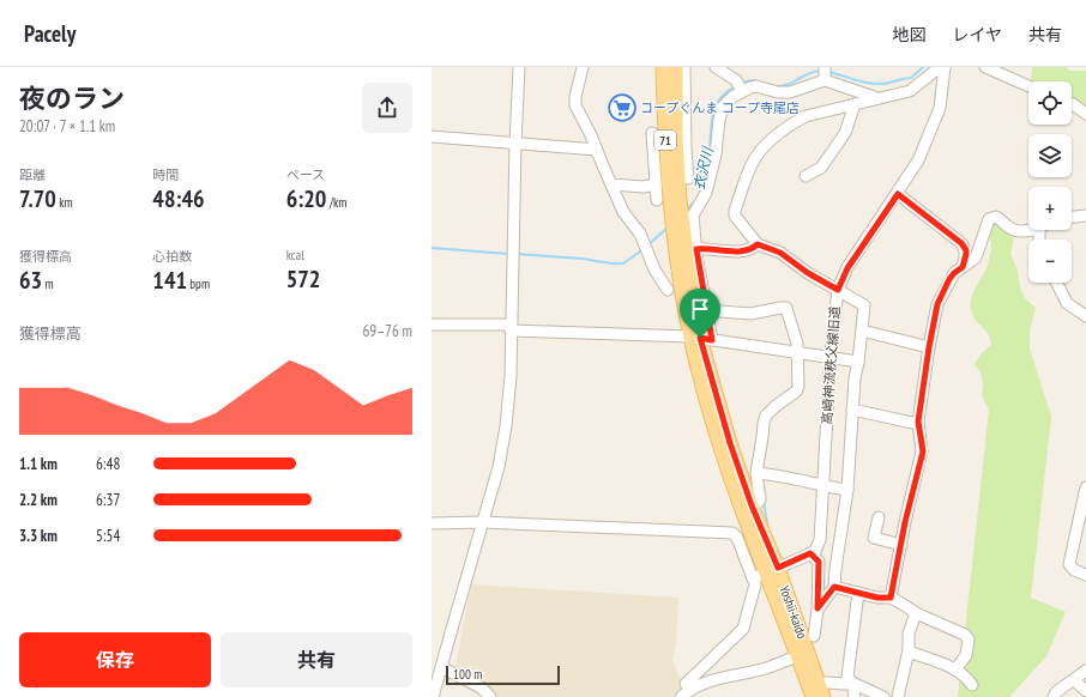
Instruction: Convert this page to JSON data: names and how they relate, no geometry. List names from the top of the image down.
{
  "streets": {
    "main road": ["71", "Yoshii-kaido"],
    "street": ["高崎神流秩父線旧道"]
  },
  "water": ["衣沢川"],
  "places": {
    "supermarket": ["コープぐんま コープ寺尾店"]
  },
  "scale_bar": "100 m",
  "page": {
    "header": "Pacely",
    "nav": ["地図", "レイヤ", "共有"],
    "heading": ["夜のラン", "20:07 · 7 × 1.1 km"],
    "map_buttons": ["+", "−"],
    "stats": [
      ["距離", "7.70 km"],
      ["時間", "48:46"],
      ["ペース", "6:20 /km"],
      ["獲得標高", "63 m"],
      ["心拍数", "141 bpm"],
      ["kcal", "572"]
    ],
    "chart": ["獲得標高", "69–76 m"],
    "list": [
      {
        "name": "1.1 km",
        "note": "6:48"
      },
      {
        "name": "2.2 km",
        "note": "6:37"
      },
      {
        "name": "3.3 km",
        "note": "5:54"
      }
    ],
    "buttons": ["保存", "共有"],
    "scale": "100 m"
  }
}
